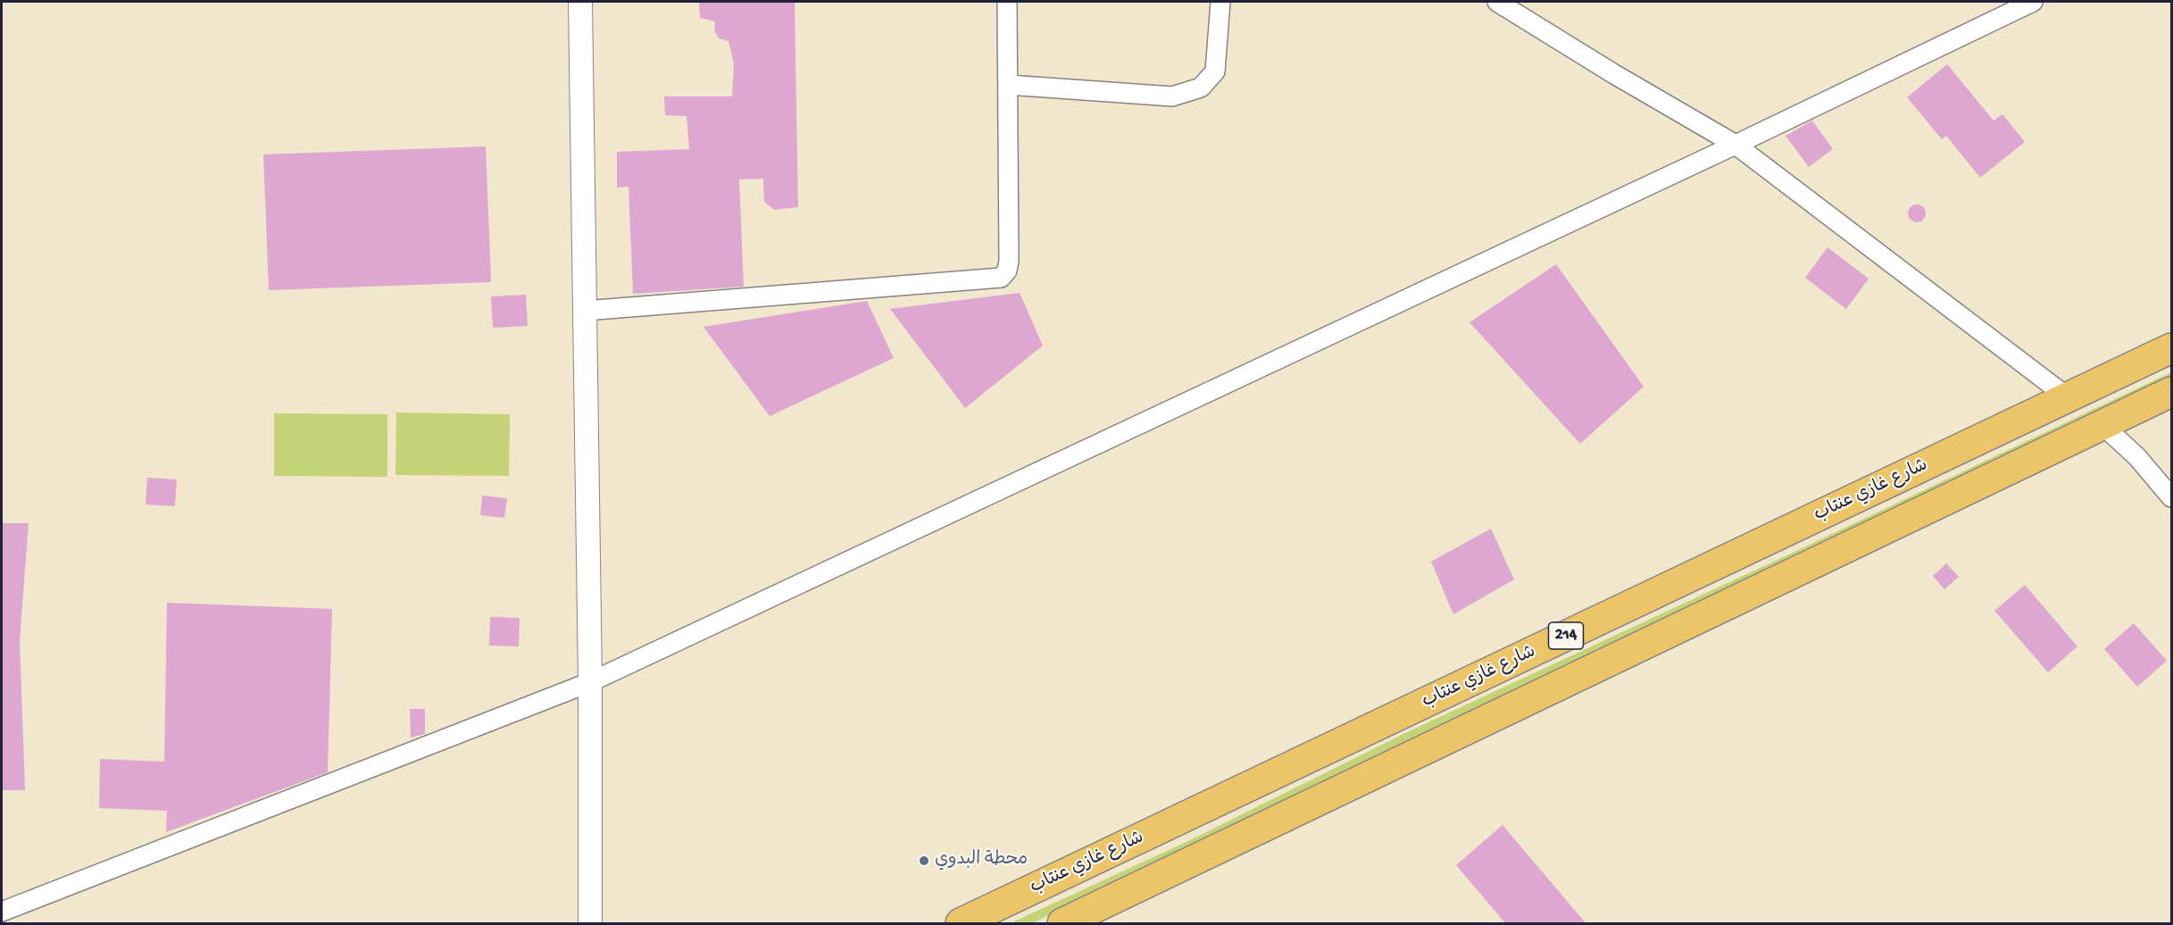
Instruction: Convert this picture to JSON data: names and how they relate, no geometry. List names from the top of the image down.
{
  "streets": {
    "highway": ["شارع غازي عنتاب", "214"]
  },
  "places": ["محطة البدوي"]
}
